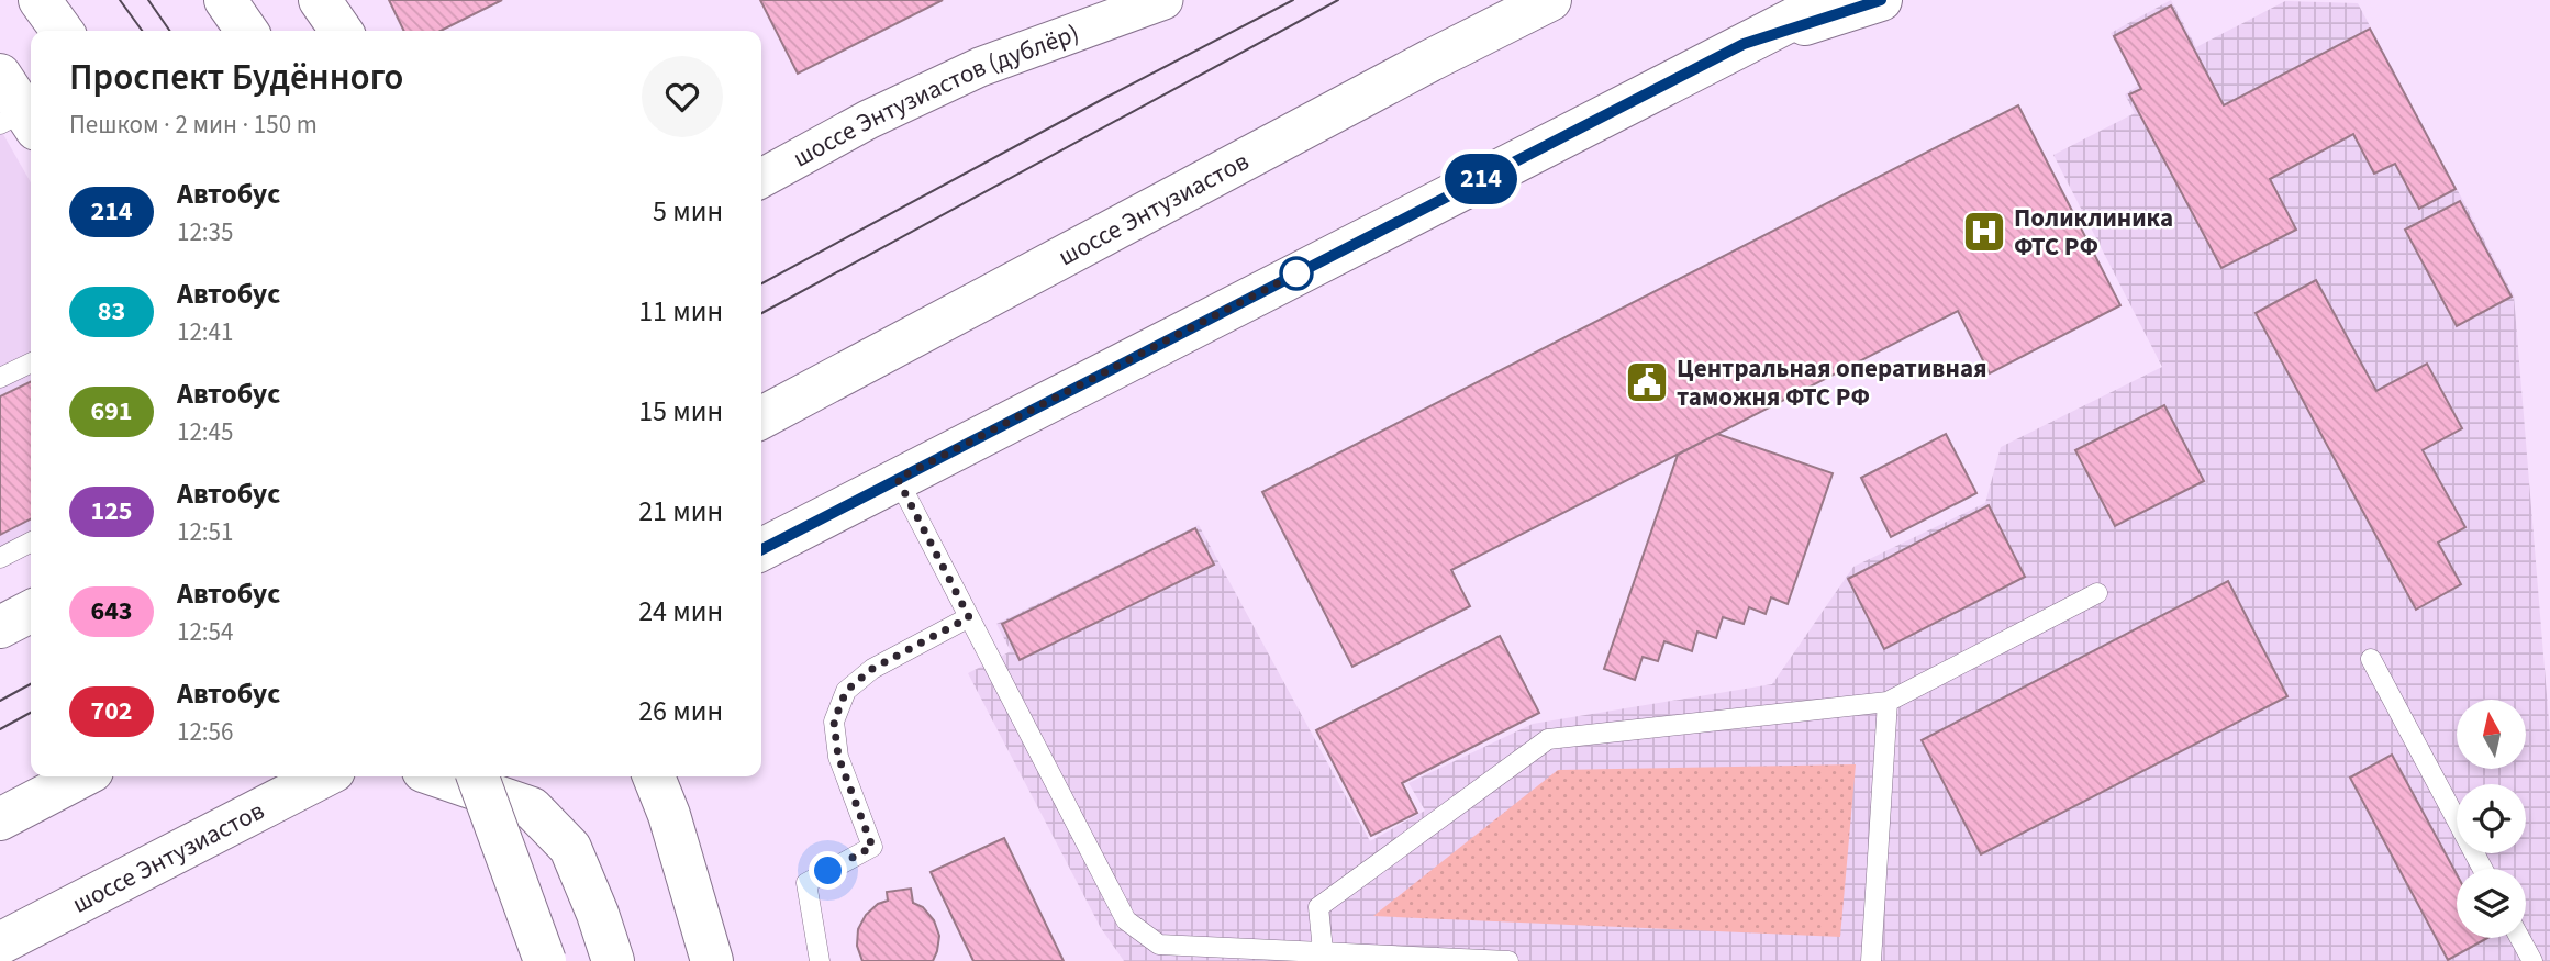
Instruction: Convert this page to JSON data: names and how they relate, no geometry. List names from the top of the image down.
{
  "streets": {
    "main road": ["шоссе Энтузиастов"],
    "street": ["шоссе Энтузиастов (дублёр)"]
  },
  "places": {
    "hospital": ["Поликлиника ФТС РФ"],
    "public building": ["Центральная оперативная таможня ФТС РФ"]
  },
  "lines": ["bus line 214"],
  "north": "top",
  "page": {
    "on_map": "214",
    "heading": ["Проспект Будённого", "Пешком · 2 мин · 150 m"],
    "list": [
      {
        "mark": "214",
        "name": "Автобус",
        "note": "12:35",
        "value": "5 мин"
      },
      {
        "mark": "83",
        "name": "Автобус",
        "note": "12:41",
        "value": "11 мин"
      },
      {
        "mark": "691",
        "name": "Автобус",
        "note": "12:45",
        "value": "15 мин"
      },
      {
        "mark": "125",
        "name": "Автобус",
        "note": "12:51",
        "value": "21 мин"
      },
      {
        "mark": "643",
        "name": "Автобус",
        "note": "12:54",
        "value": "24 мин"
      },
      {
        "mark": "702",
        "name": "Автобус",
        "note": "12:56",
        "value": "26 мин"
      }
    ]
  }
}
